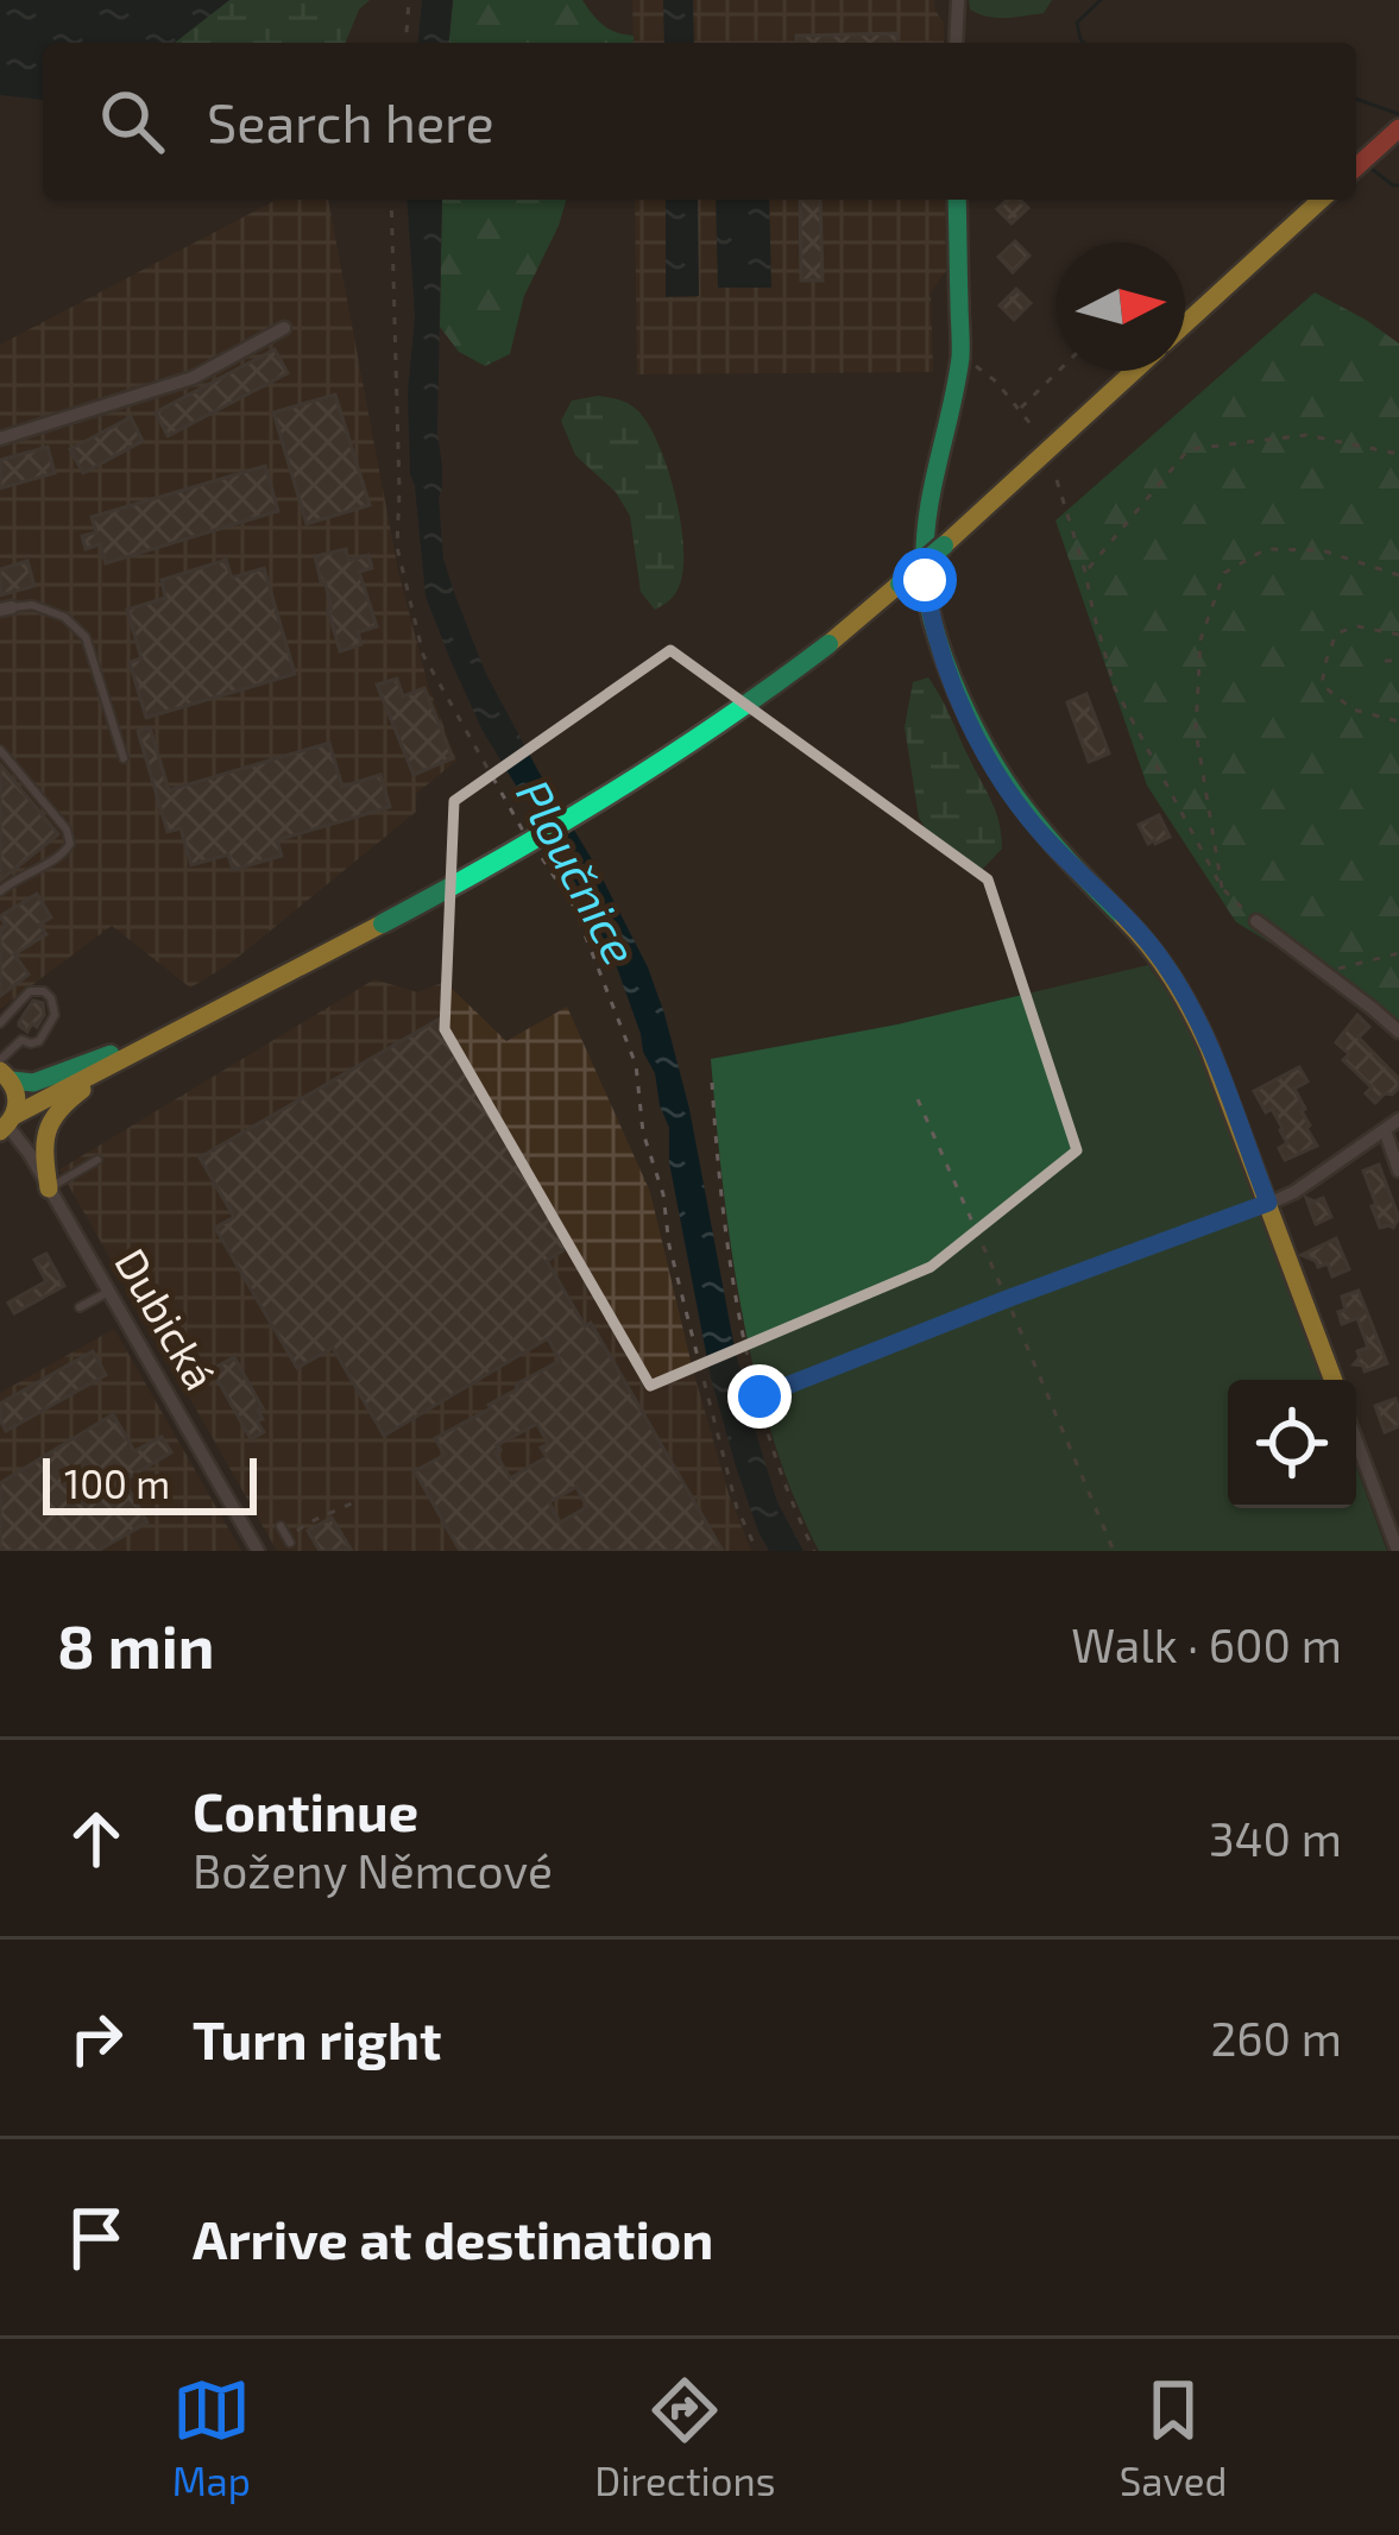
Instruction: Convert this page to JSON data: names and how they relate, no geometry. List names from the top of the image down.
{
  "streets": {
    "street": ["Dubická"]
  },
  "water": ["Ploučnice"],
  "scale_bar": "100 m",
  "north": "right",
  "page": {
    "search": "Search here",
    "scale": "100 m",
    "heading": ["8 min", "Walk · 600 m"],
    "list": [
      ["Continue", "Boženy Němcové", "340 m"],
      ["Turn right", "260 m"],
      "Arrive at destination"
    ],
    "nav": ["Map", "Directions", "Saved"]
  }
}
